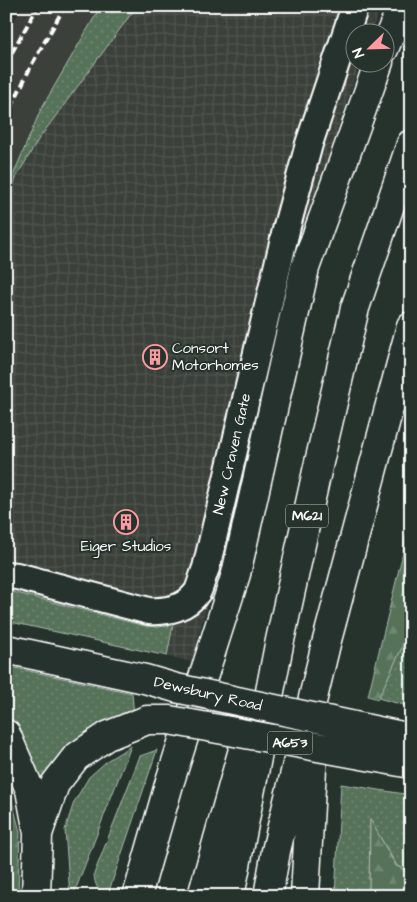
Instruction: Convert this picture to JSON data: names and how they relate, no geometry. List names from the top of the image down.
{
  "streets": {
    "main road": ["M621", "Dewsbury Road", "A653"],
    "street": ["New Craven Gate"]
  },
  "crossings": [
    ["Dewsbury Road", "A653"]
  ],
  "places": {
    "building": ["Consort Motorhomes", "Eiger Studios"]
  },
  "north": "bottom left"
}
